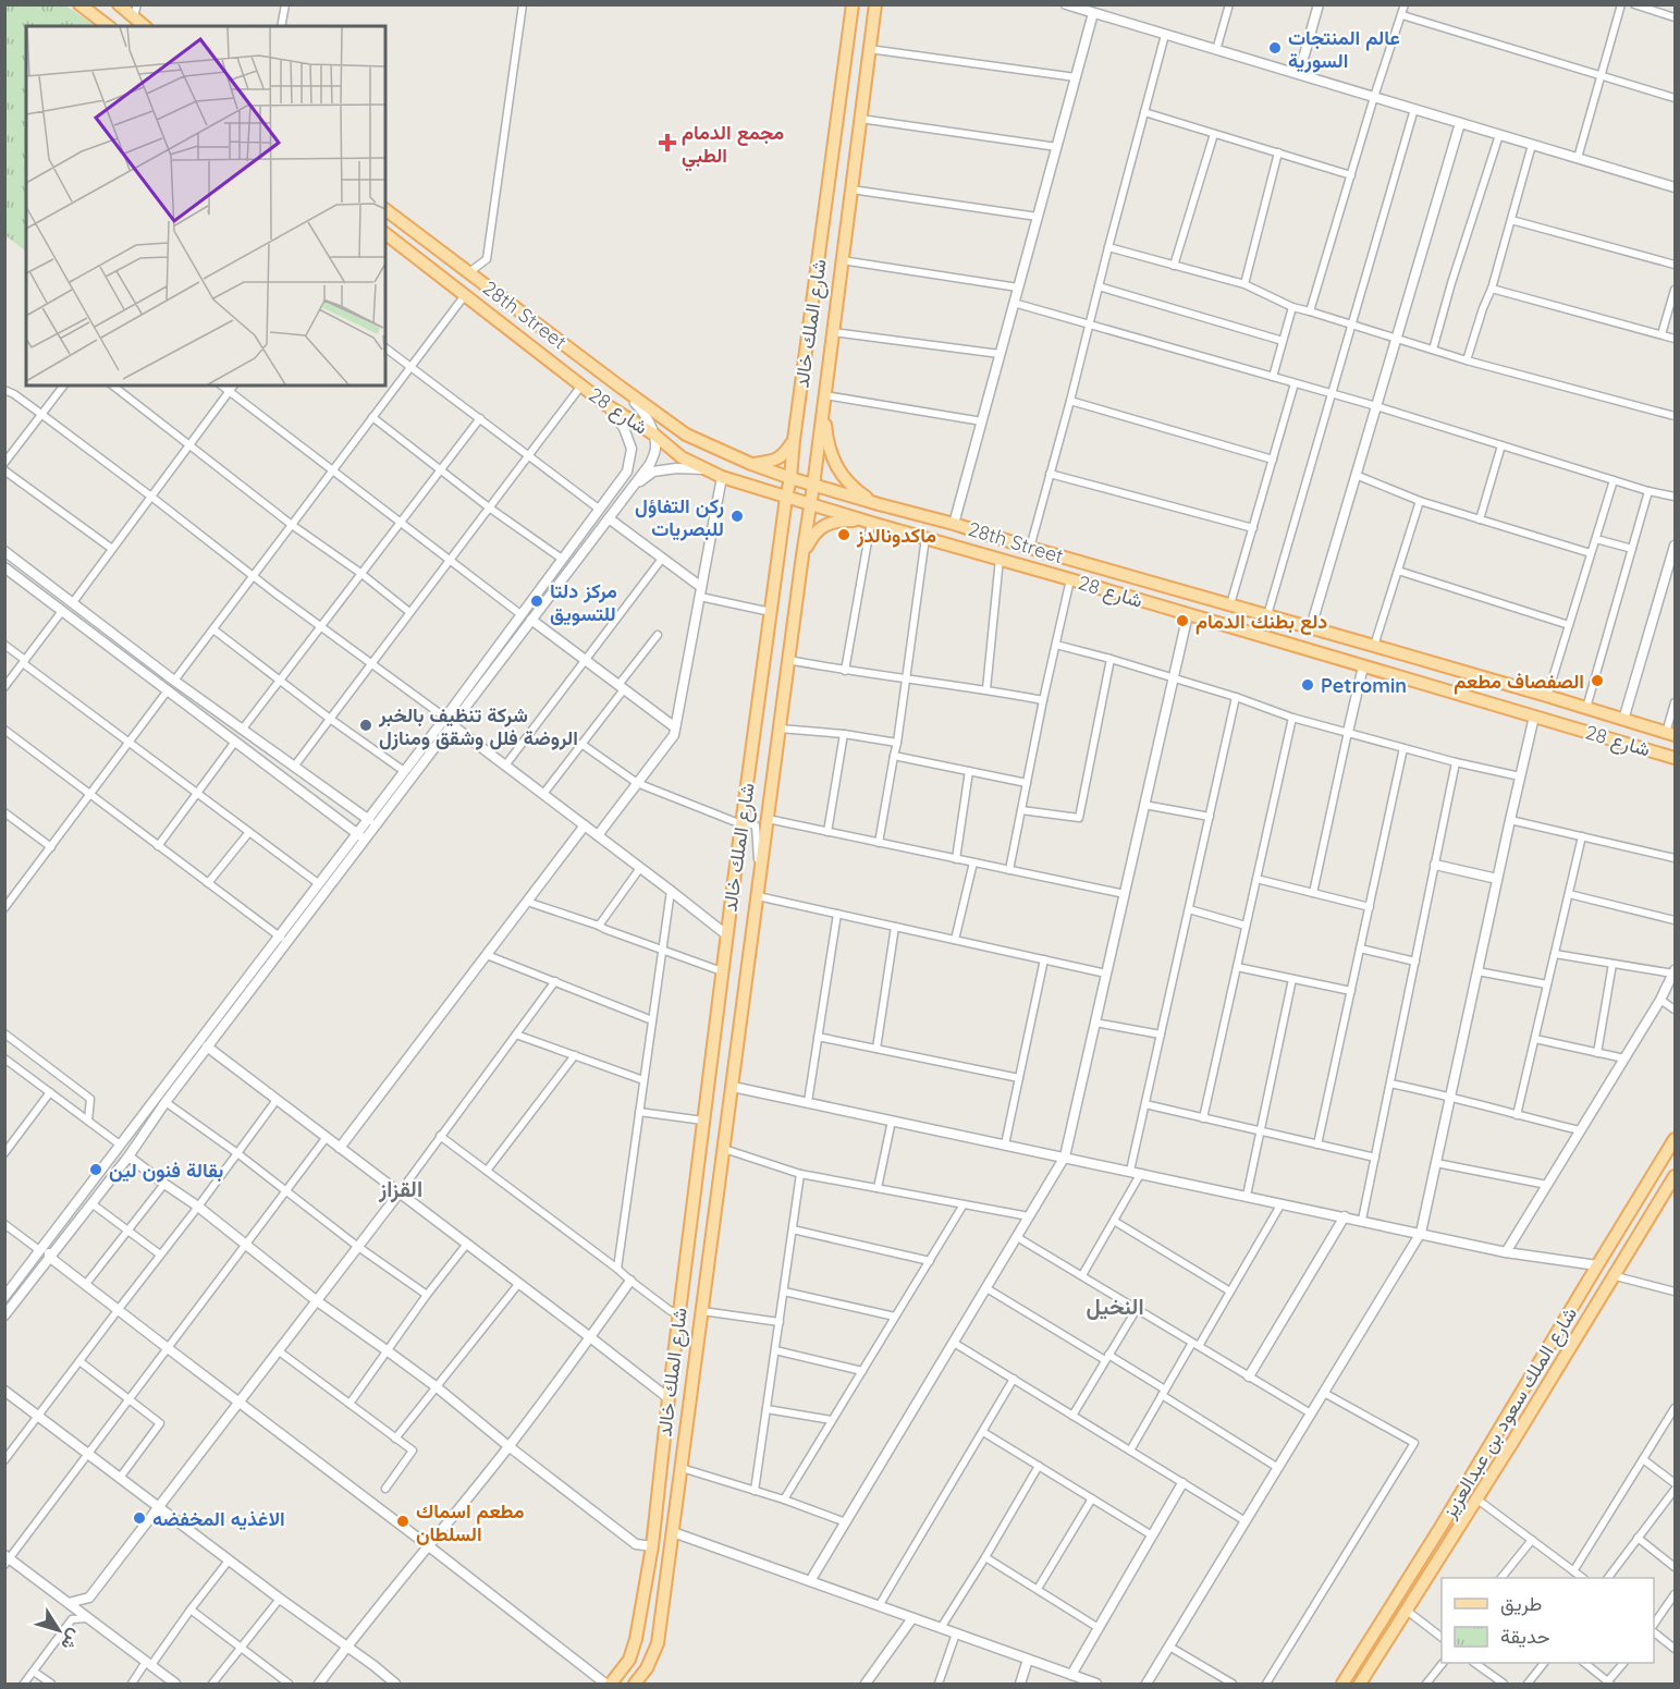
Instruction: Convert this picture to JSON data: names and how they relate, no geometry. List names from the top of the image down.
{
  "streets": {
    "main road": [
      "28th Street",
      "شارع الملك خالد",
      "شارع 28",
      "شارع الملك سعود بن عبدالعزيز"
    ]
  },
  "crossings": [
    ["28th Street", "شارع الملك خالد"],
    ["شارع الملك خالد", "شارع 28"]
  ],
  "districts": ["القزاز", "النخيل"],
  "places": {
    "other": [
      "عالم المنتجات السورية",
      "ركن التفاؤل للبصريات",
      "ماكدونالدز",
      "مركز دلتا للتسويق",
      "دلع بطنك الدمام",
      "الصفصاف مطعم",
      "Petromin",
      "شركة تنظيف بالخبر الروضة فلل وشقق ومنازل",
      "بقالة فنون لين",
      "الاغذيه المخفضه",
      "مطعم اسماك السلطان"
    ],
    "health": ["مجمع الدمام الطبي"]
  },
  "legend": ["طريق", "حديقة"],
  "north": "bottom right"
}
